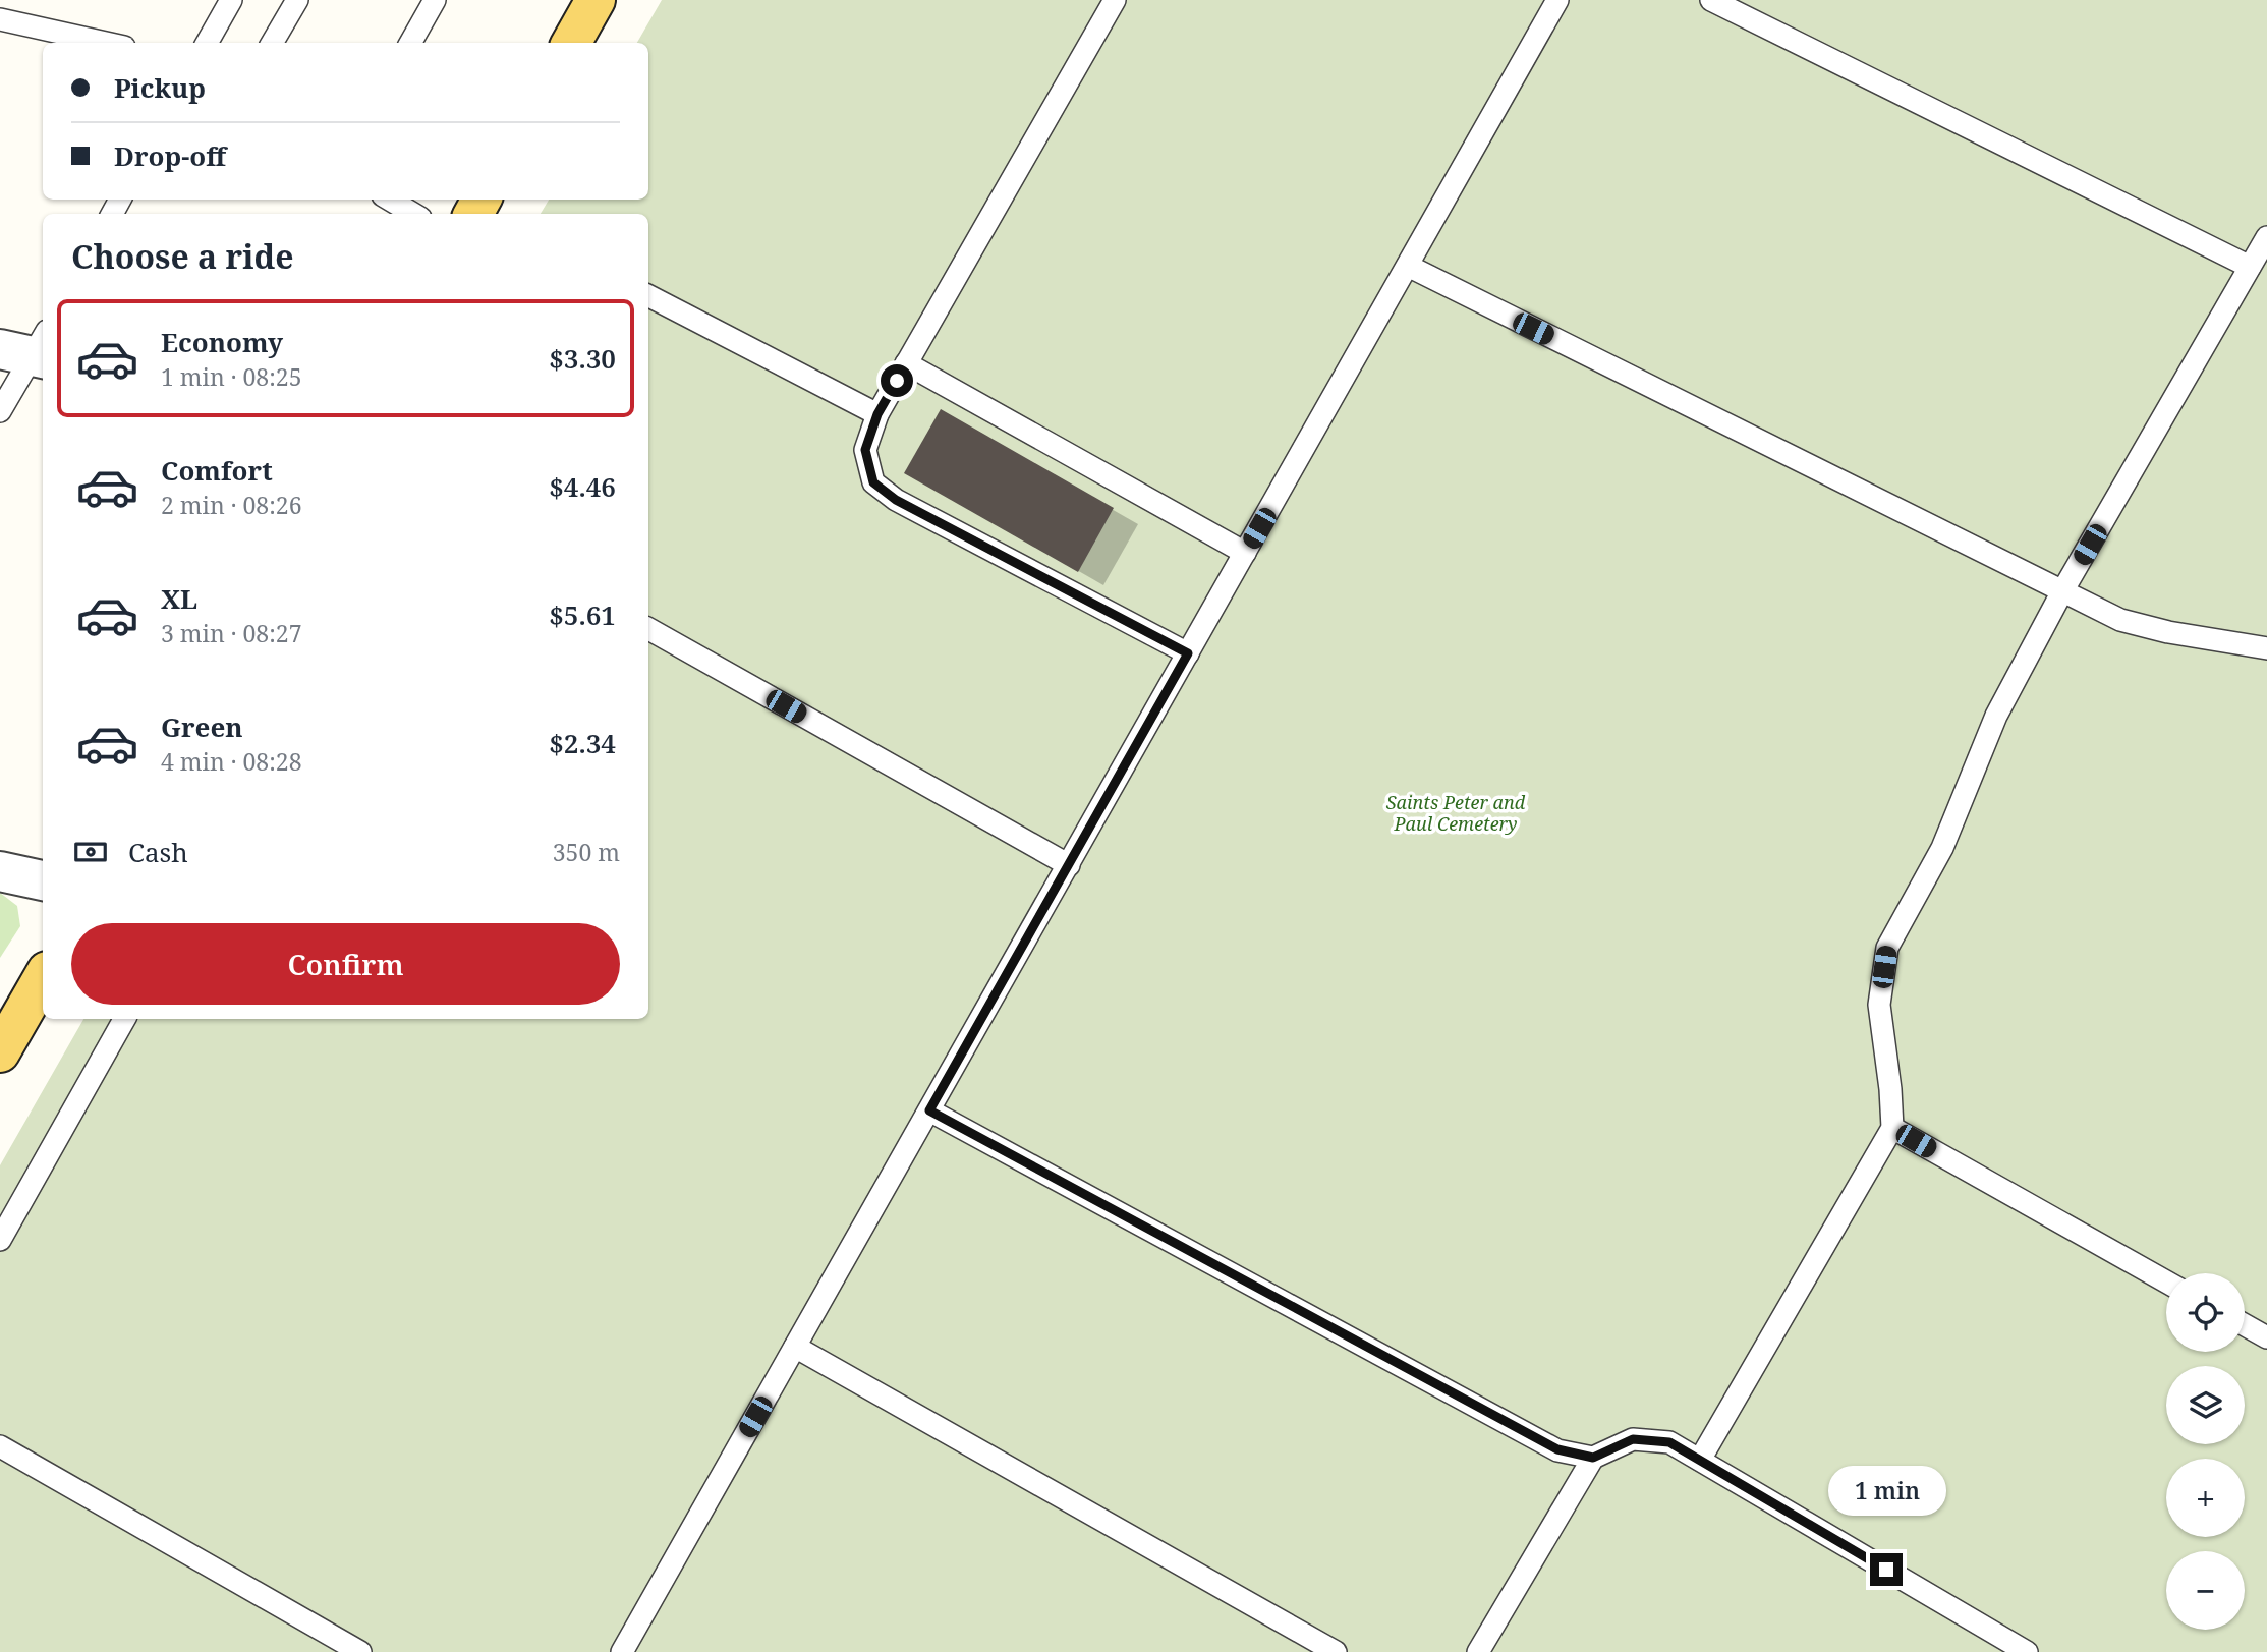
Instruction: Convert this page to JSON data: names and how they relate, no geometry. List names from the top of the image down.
{
  "parks": ["Saints Peter and Paul Cemetery"],
  "page": {
    "banner": ["Pickup", "Drop-off"],
    "heading": "Choose a ride",
    "list": [
      {
        "name": "Economy",
        "note": "1 min · 08:25",
        "value": "$3.30"
      },
      {
        "name": "Comfort",
        "note": "2 min · 08:26",
        "value": "$4.46"
      },
      {
        "name": "XL",
        "note": "3 min · 08:27",
        "value": "$5.61"
      },
      {
        "name": "Green",
        "note": "4 min · 08:28",
        "value": "$2.34"
      }
    ],
    "pay": ["Cash", "350 m"],
    "buttons": "Confirm",
    "map_buttons": ["+", "−"],
    "bubble": "1 min"
  }
}
